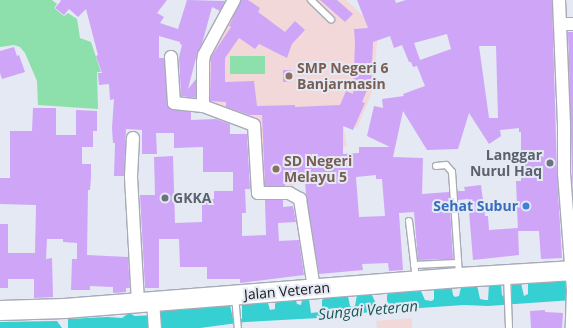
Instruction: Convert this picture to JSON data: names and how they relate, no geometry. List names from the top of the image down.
{
  "streets": {
    "main road": ["Jalan Veteran"]
  },
  "water": ["Sungai Veteran"],
  "places": [
    "SMP Negeri 6 Banjarmasin",
    "Langgar Nurul Haq",
    "SD Negeri Melayu 5",
    "GKKA",
    "Sehat Subur"
  ]
}
